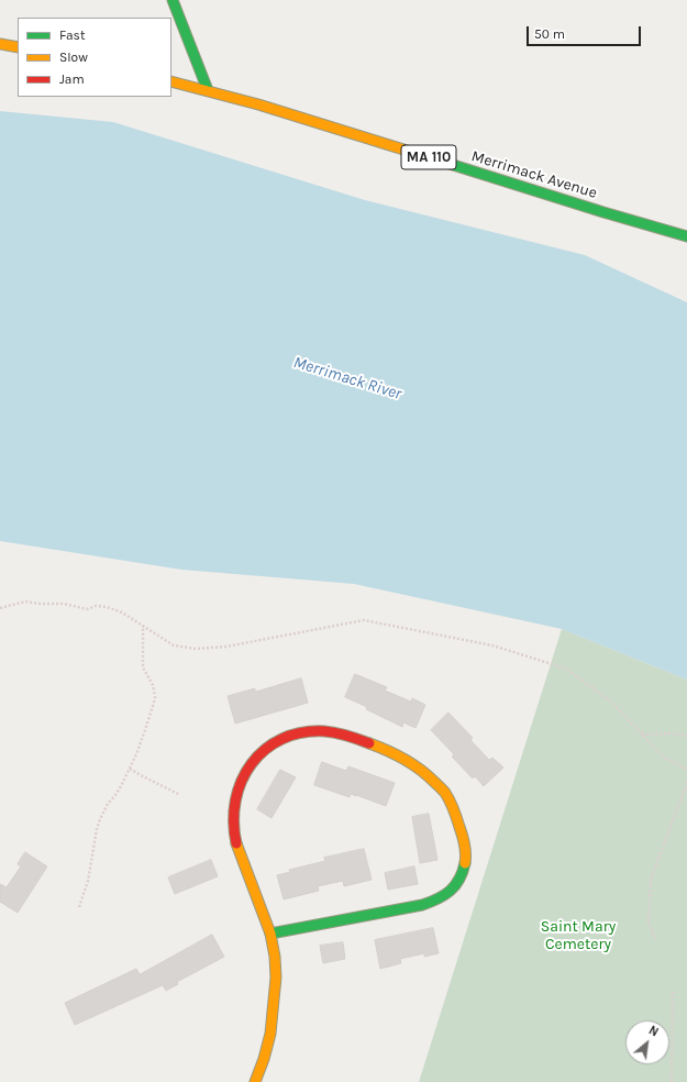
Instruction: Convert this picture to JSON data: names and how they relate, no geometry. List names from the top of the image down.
{
  "streets": {
    "street": ["MA 110", "Merrimack Avenue"]
  },
  "water": ["Merrimack River"],
  "parks": ["Saint Mary Cemetery"],
  "legend": ["Fast", "Slow", "Jam"],
  "scale_bar": "50 m",
  "north": "top right"
}
